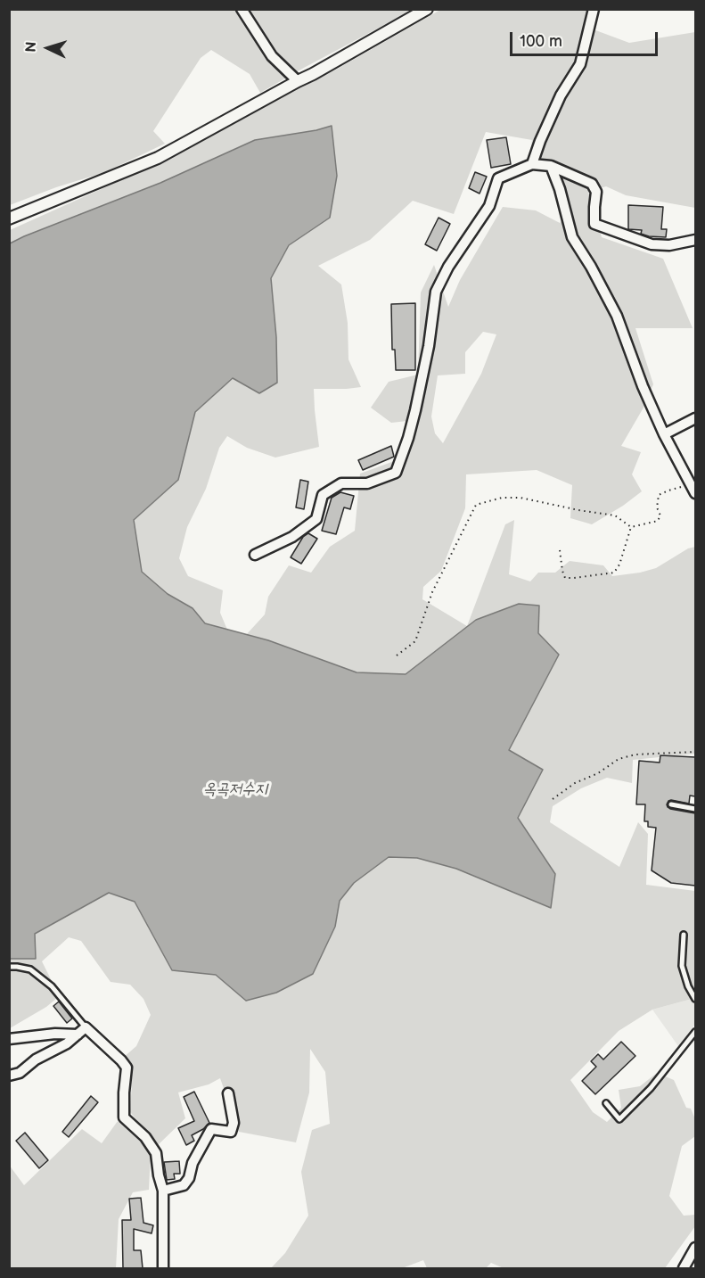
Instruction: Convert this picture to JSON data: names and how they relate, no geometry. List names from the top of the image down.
{
  "water": ["옥곡저수지"],
  "scale_bar": "100 m",
  "north": "left"
}
